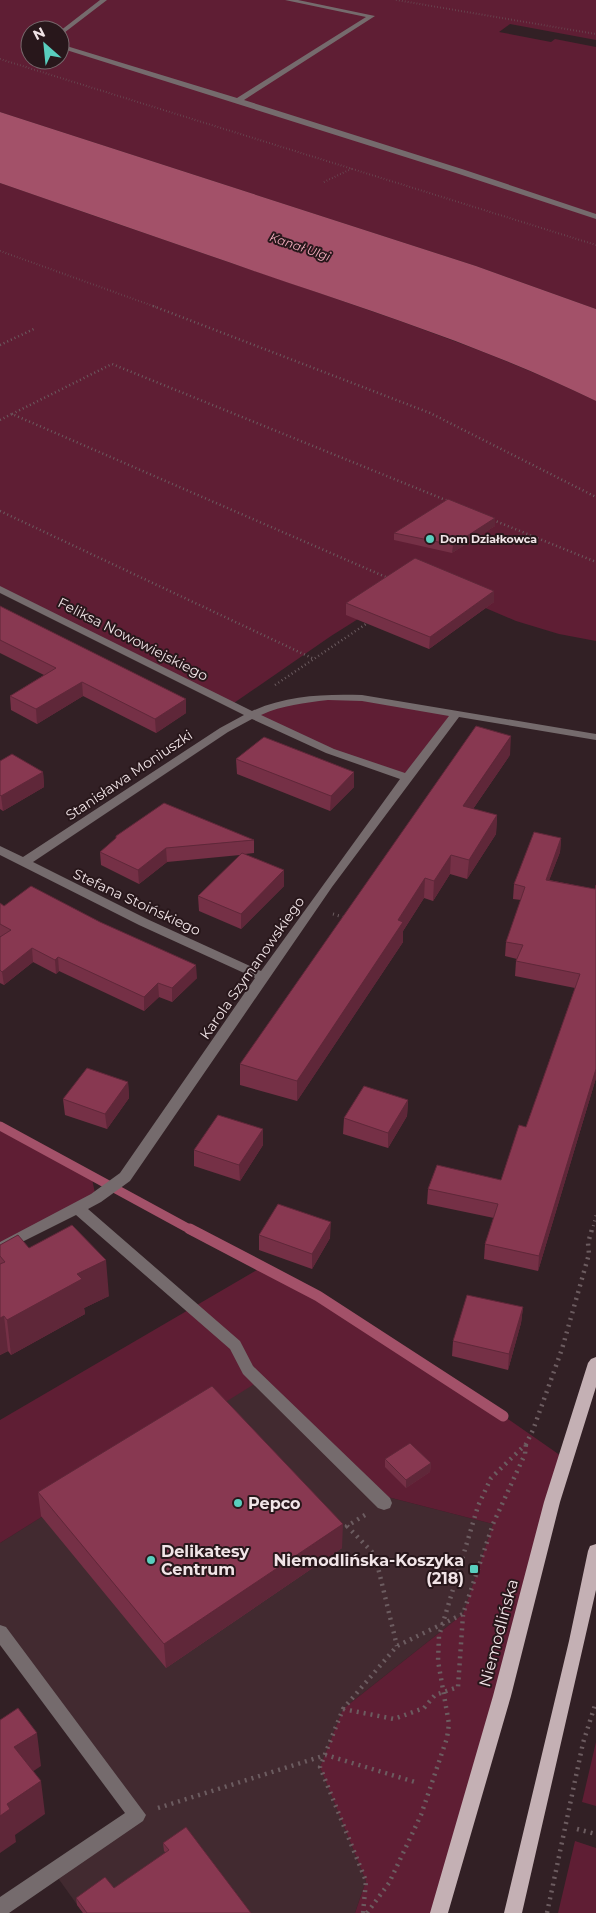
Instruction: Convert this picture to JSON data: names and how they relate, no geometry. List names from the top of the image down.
{
  "streets": {
    "main road": ["Niemodlińska"],
    "street": [
      "Feliksa Nowowiejskiego",
      "Stanisława Moniuszki",
      "Stefana Stoińskiego",
      "Karola Szymanowskiego"
    ]
  },
  "crossings": [
    ["Feliksa Nowowiejskiego", "Stanisława Moniuszki"],
    ["Feliksa Nowowiejskiego", "Karola Szymanowskiego"],
    ["Stanisława Moniuszki", "Stefana Stoińskiego"],
    ["Stanisława Moniuszki", "Karola Szymanowskiego"],
    ["Stefana Stoińskiego", "Karola Szymanowskiego"]
  ],
  "water": ["Kanał Ulgi"],
  "places": {
    "other": ["Dom Działkowca", "Pepco", "Delikatesy Centrum"],
    "transit": ["Niemodlińska-Koszyka (218)"]
  },
  "north": "top left"
}
